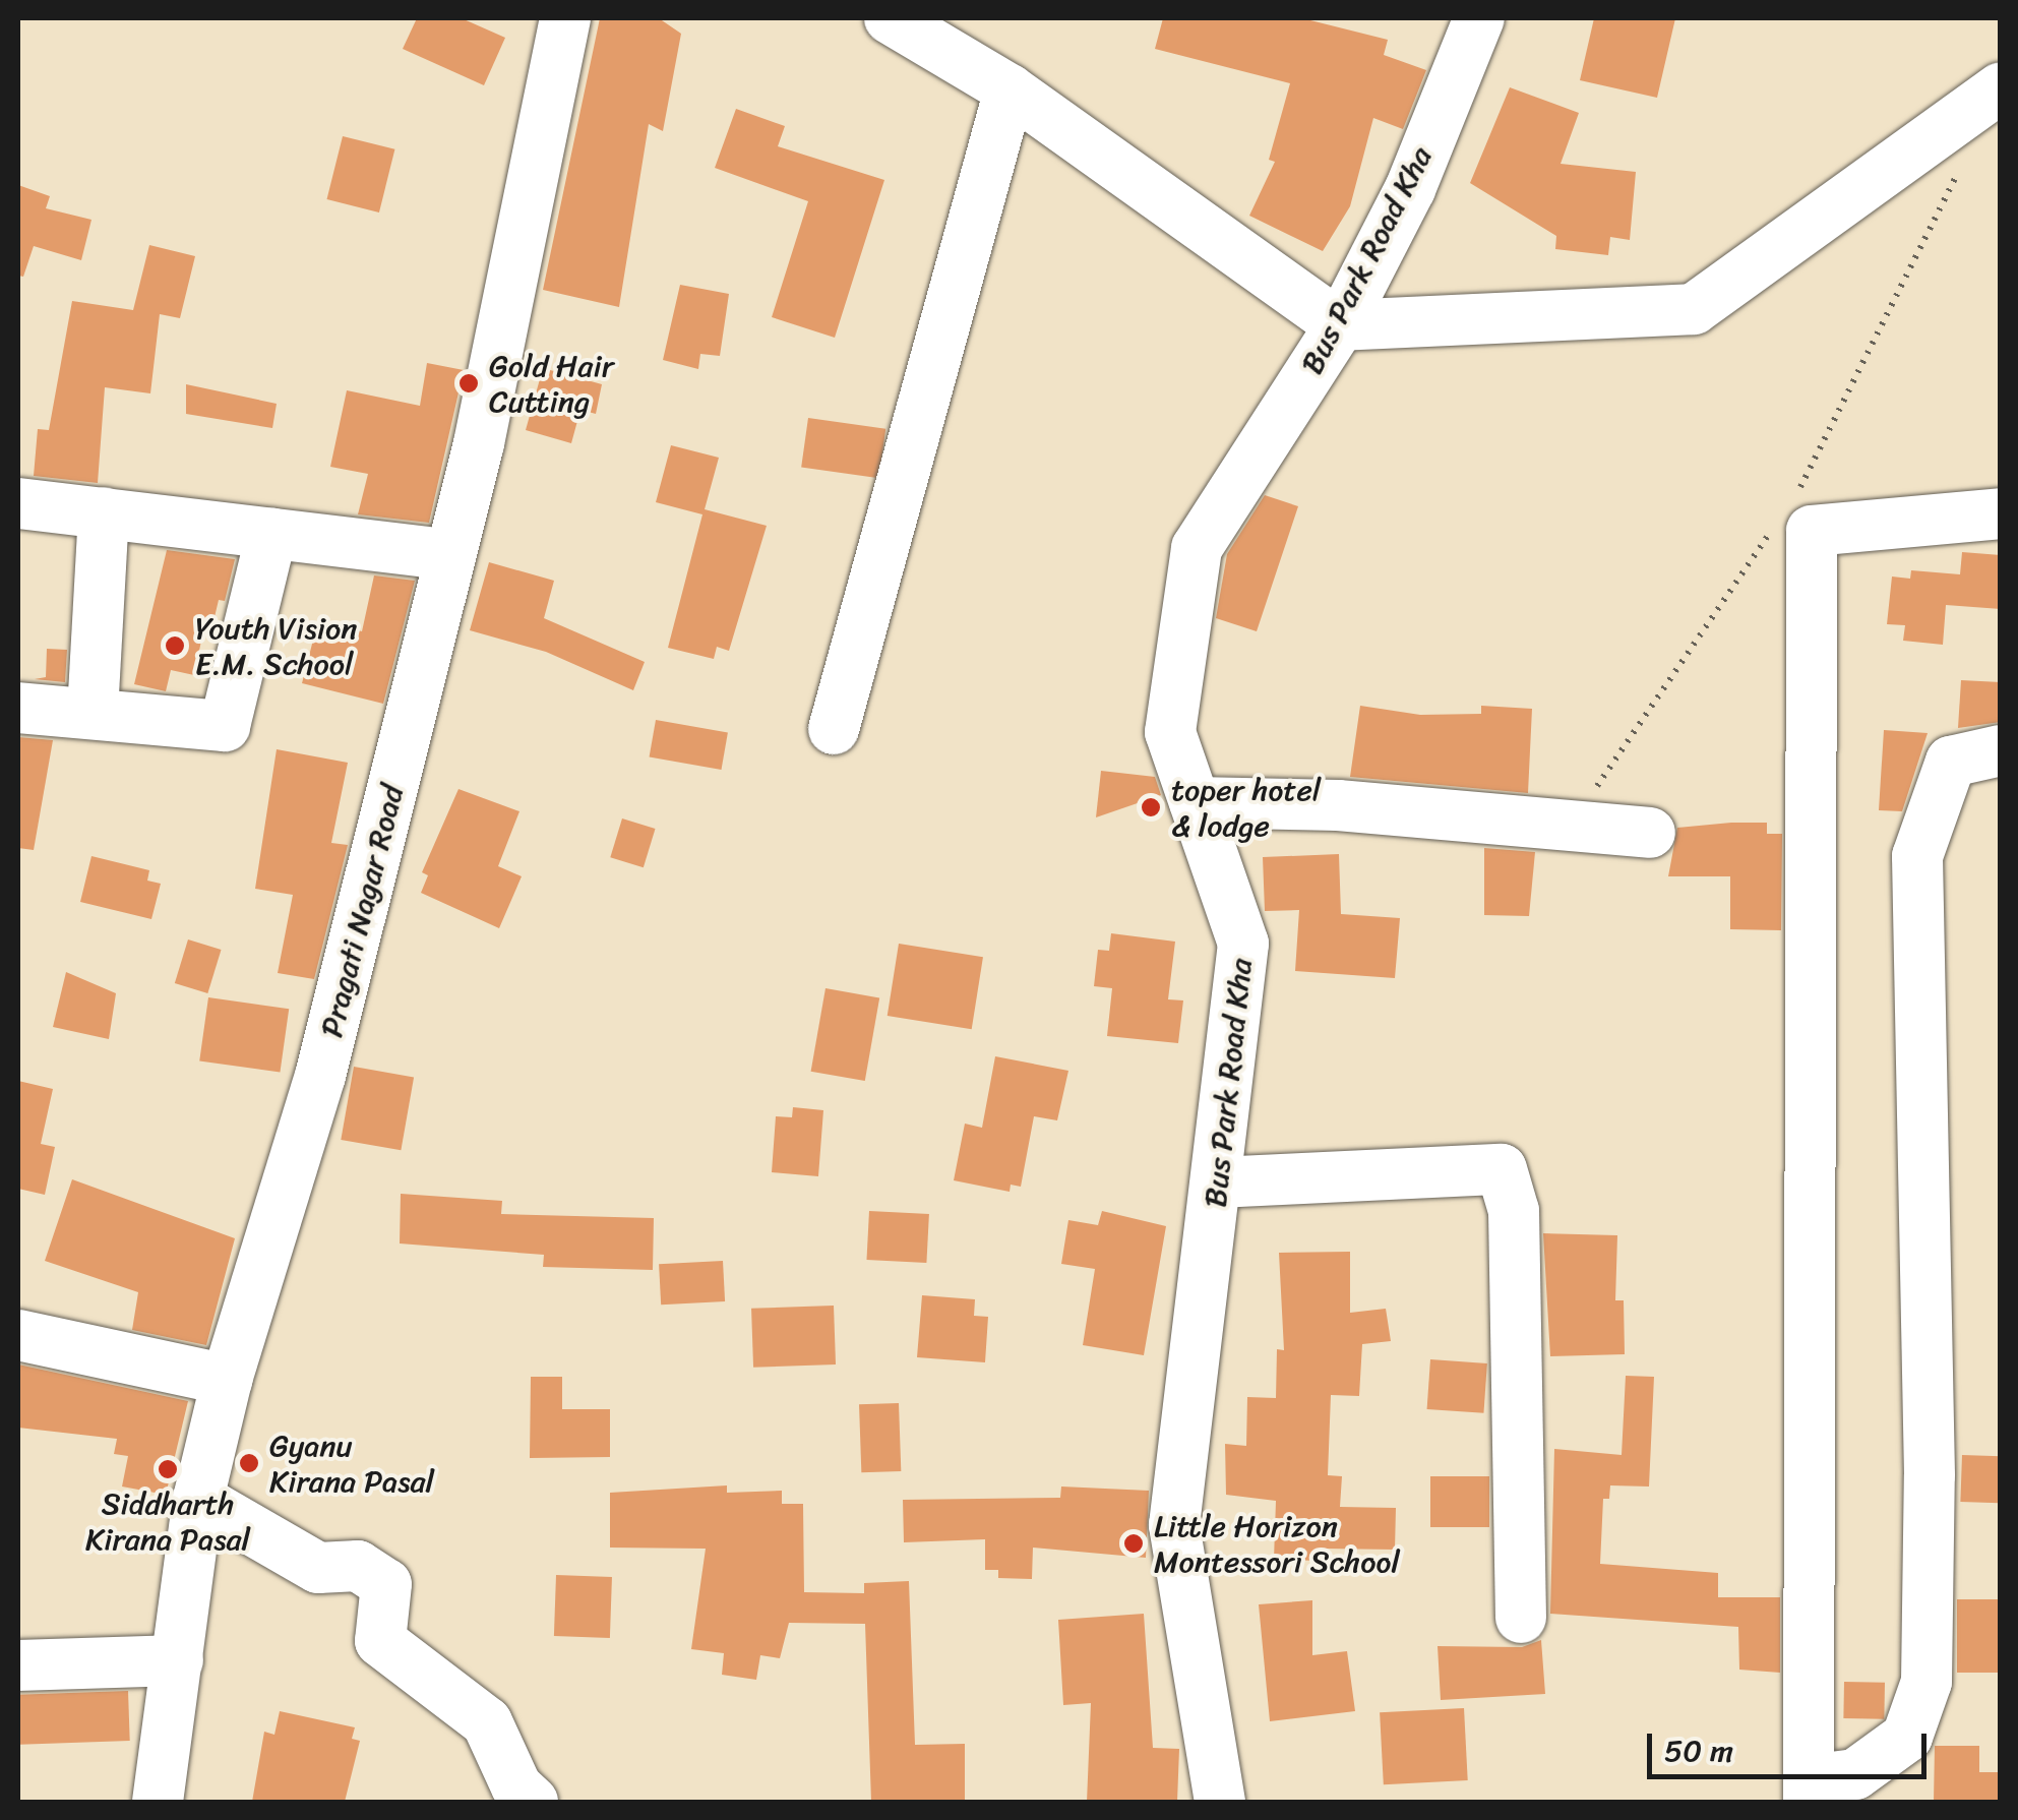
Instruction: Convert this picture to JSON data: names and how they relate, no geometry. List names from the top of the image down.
{
  "streets": {
    "street": ["Bus Park Road Kha", "Pragati Nagar Road"]
  },
  "places": [
    "Gold Hair Cutting",
    "Youth Vision E.M. School",
    "toper hotel & lodge",
    "Gyanu Kirana Pasal",
    "Siddharth Kirana Pasal",
    "Little Horizon Montessori School"
  ],
  "scale_bar": "50 m"
}
